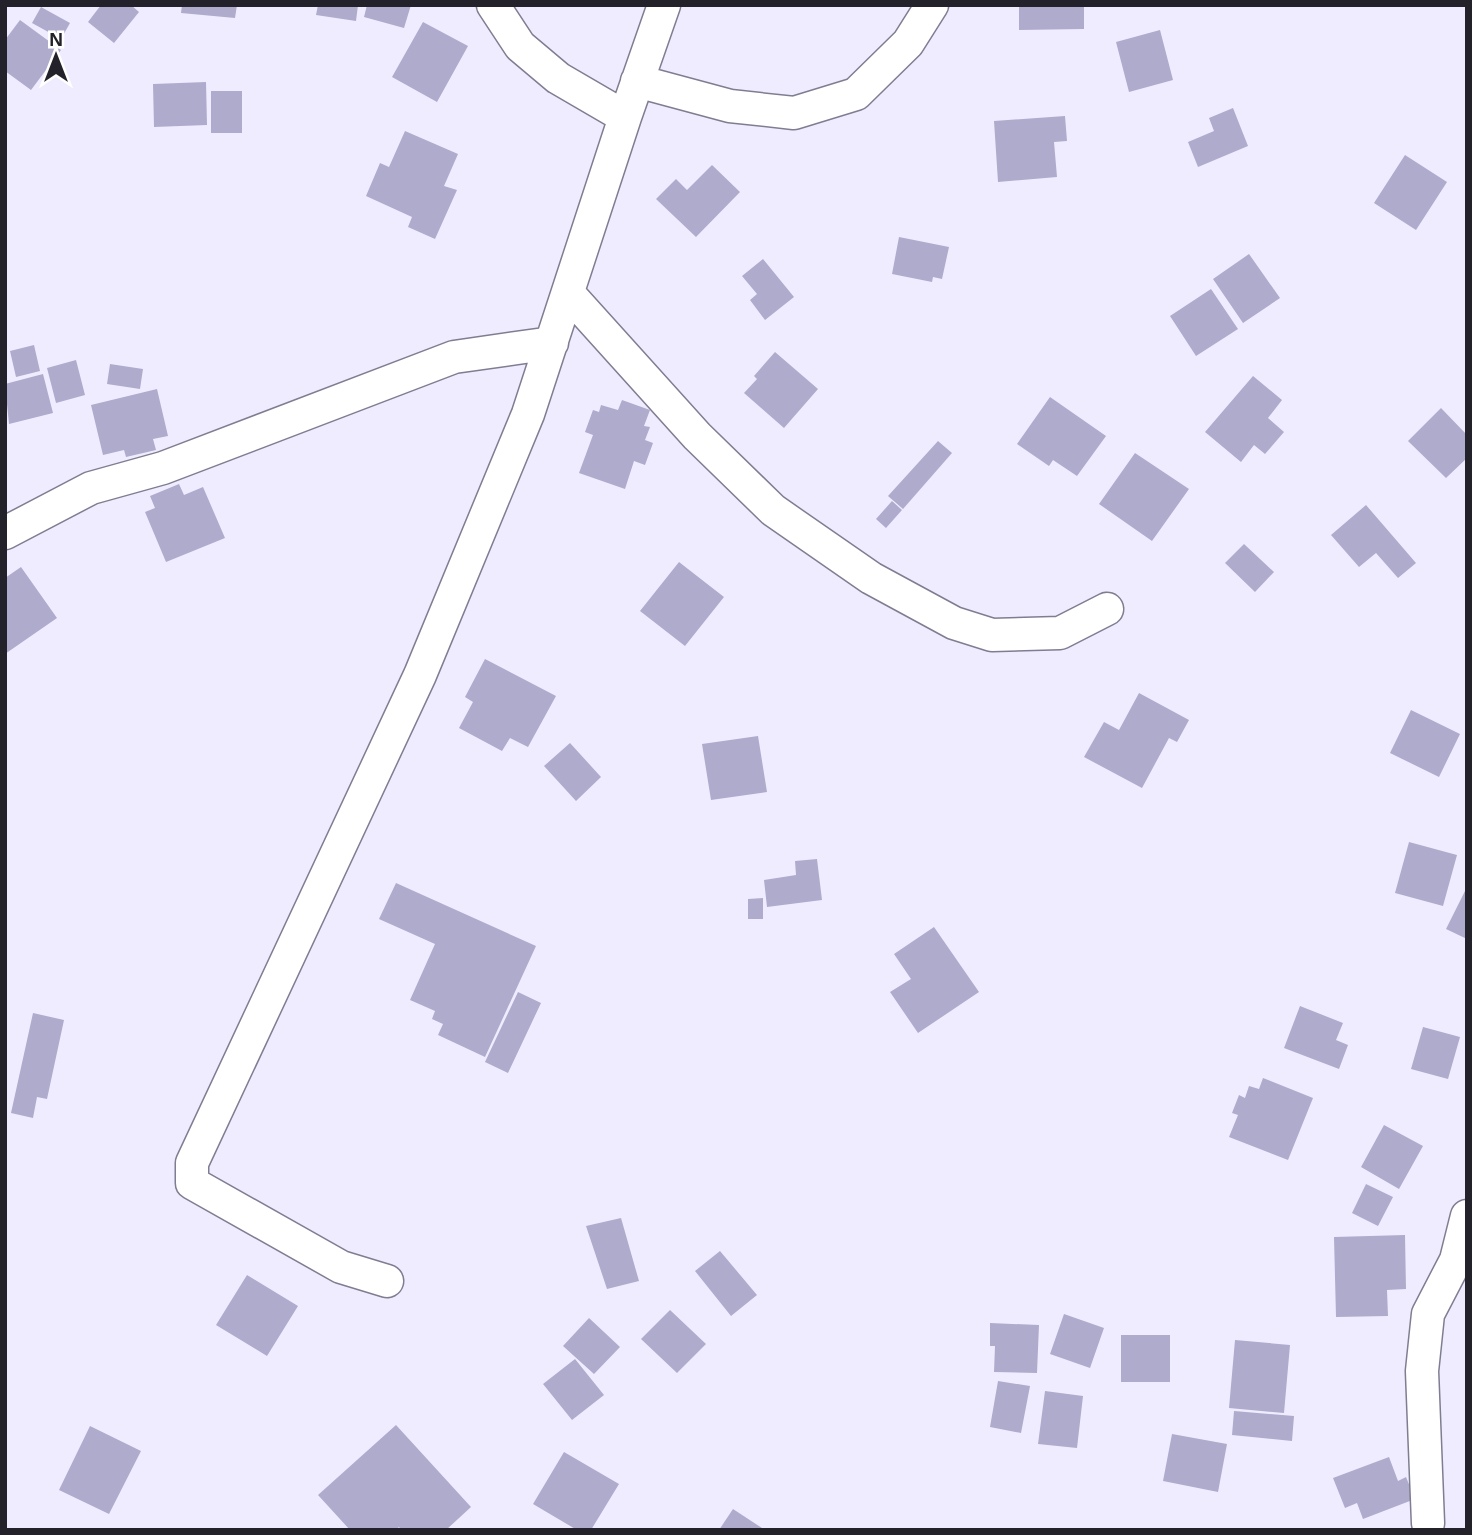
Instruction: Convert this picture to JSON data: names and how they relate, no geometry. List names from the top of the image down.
{
  "north": "top"
}
